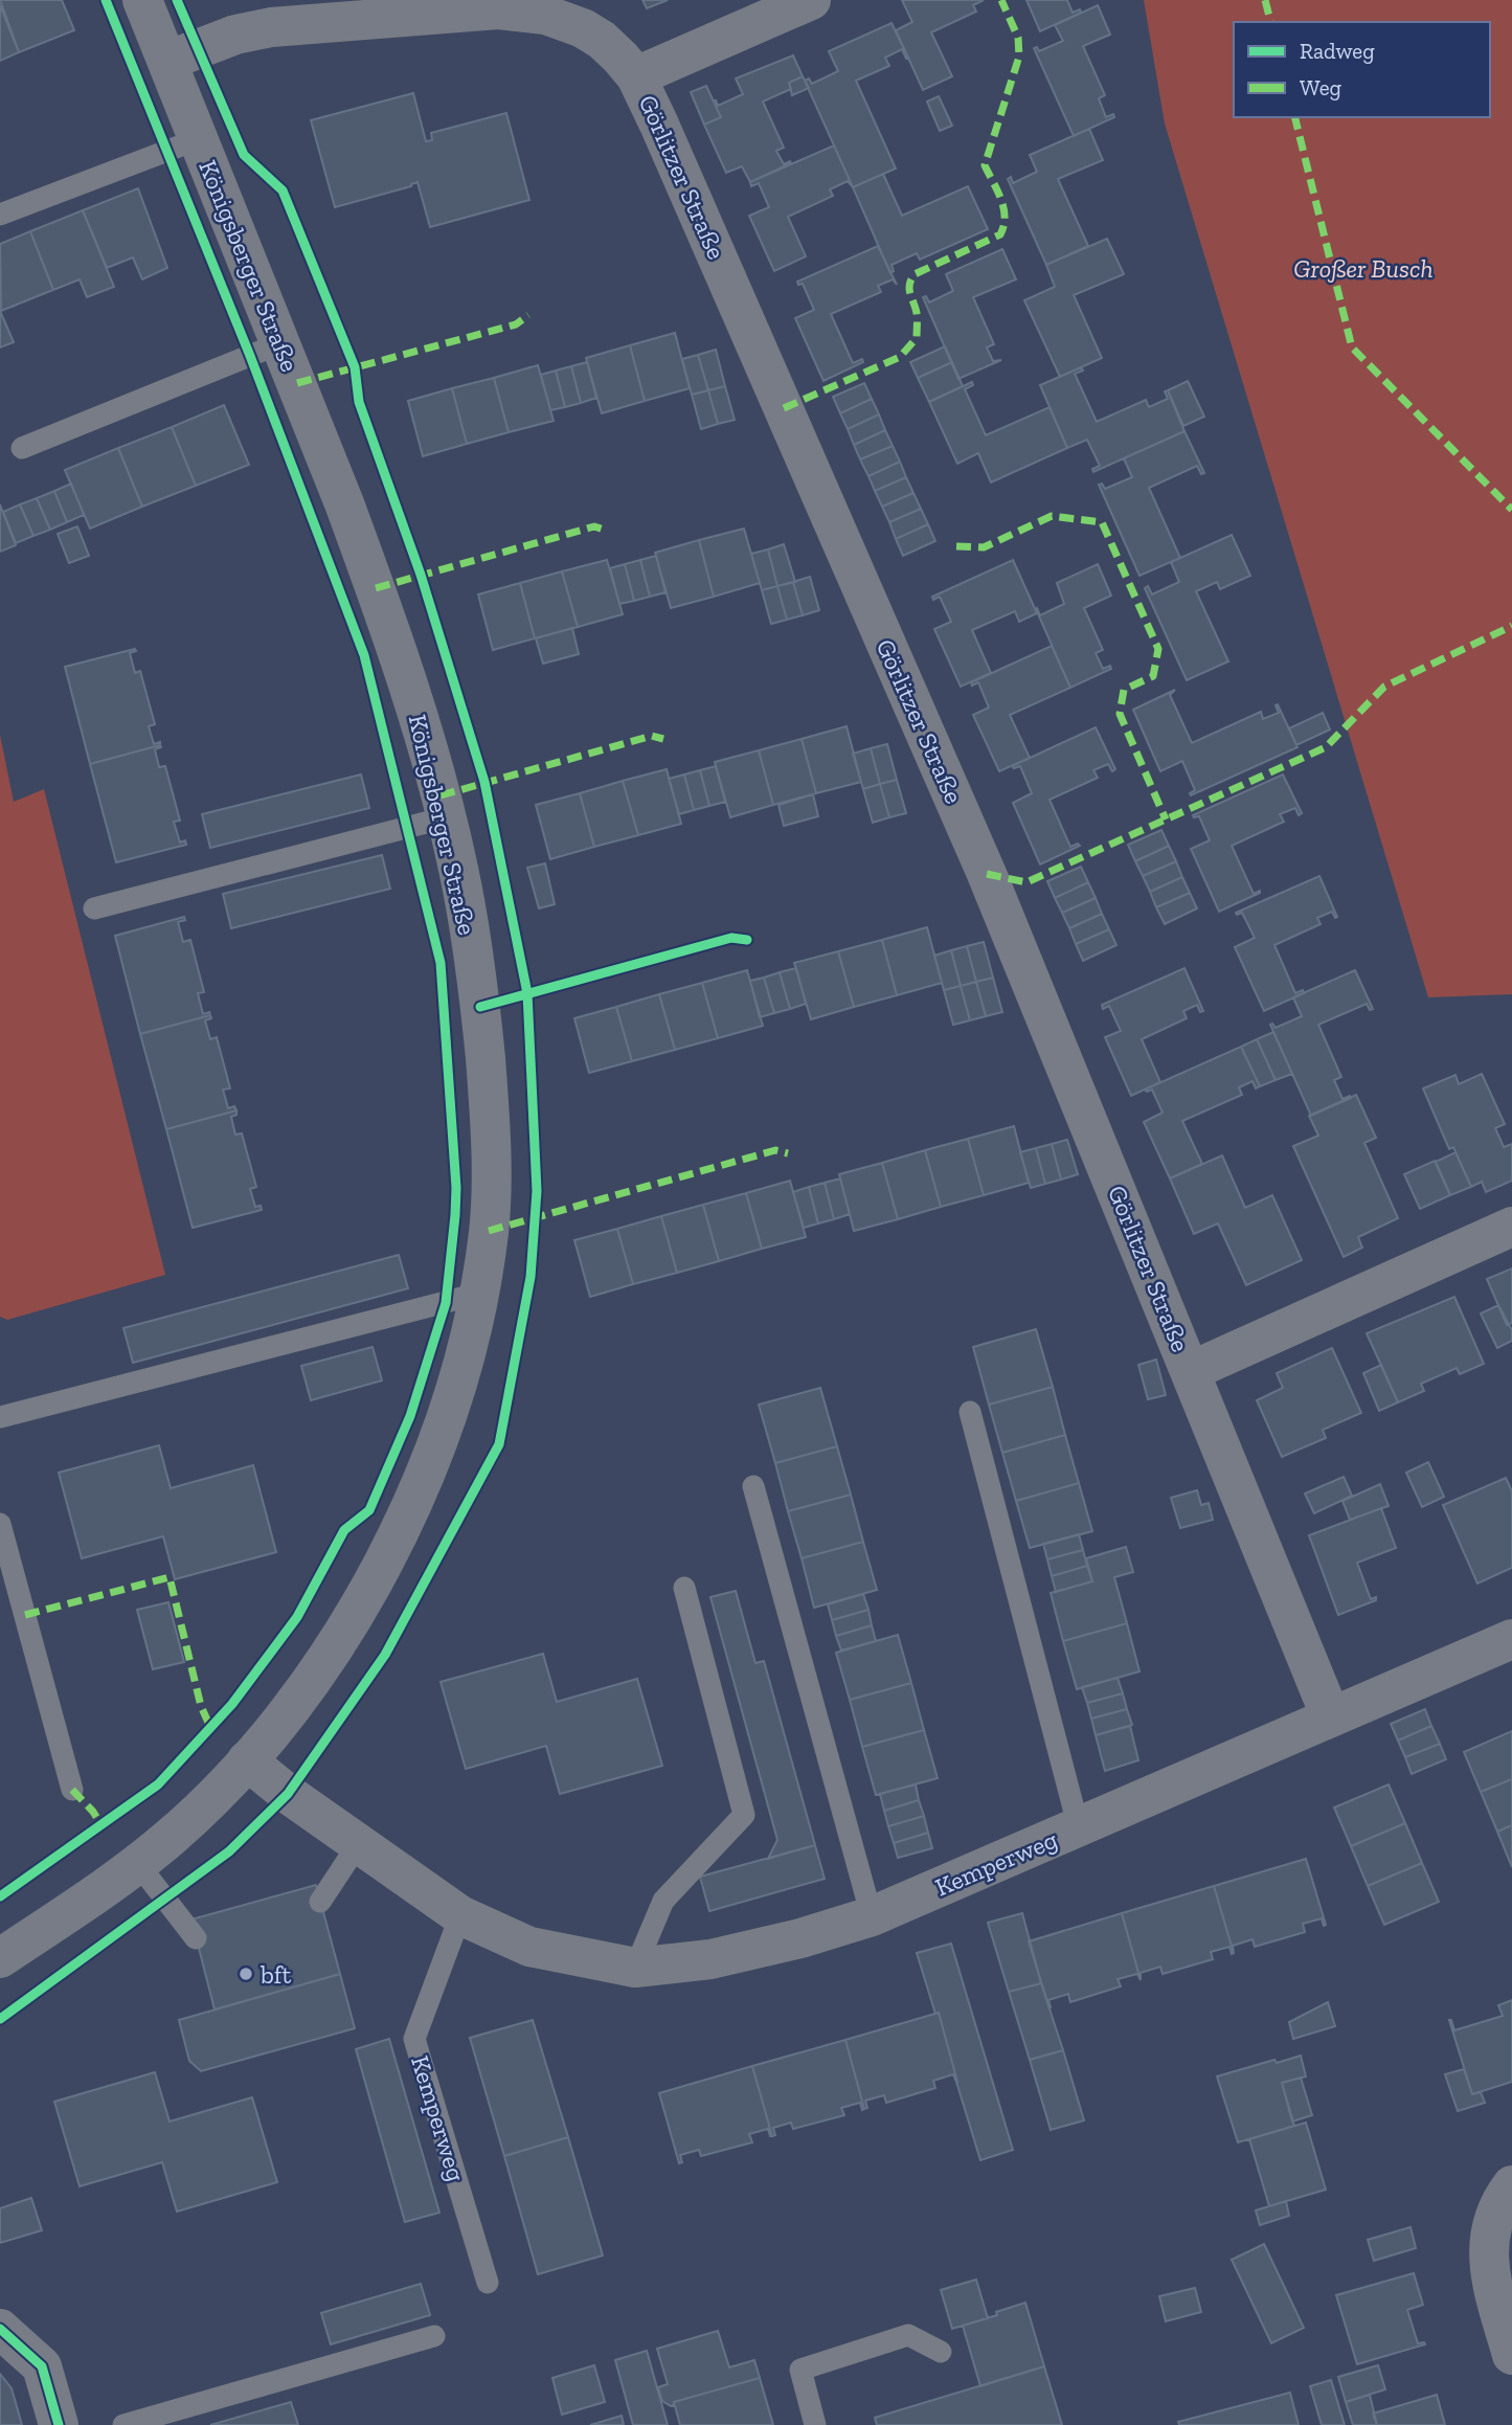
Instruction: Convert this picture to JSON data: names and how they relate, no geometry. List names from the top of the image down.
{
  "streets": {
    "street": ["Görlitzer Straße", "Königsberger Straße", "Kemperweg"]
  },
  "crossings": [
    ["Görlitzer Straße", "Königsberger Straße"],
    ["Görlitzer Straße", "Kemperweg"],
    ["Königsberger Straße", "Kemperweg"]
  ],
  "parks": ["Großer Busch"],
  "places": ["bft"],
  "legend": ["Radweg", "Weg"]
}
